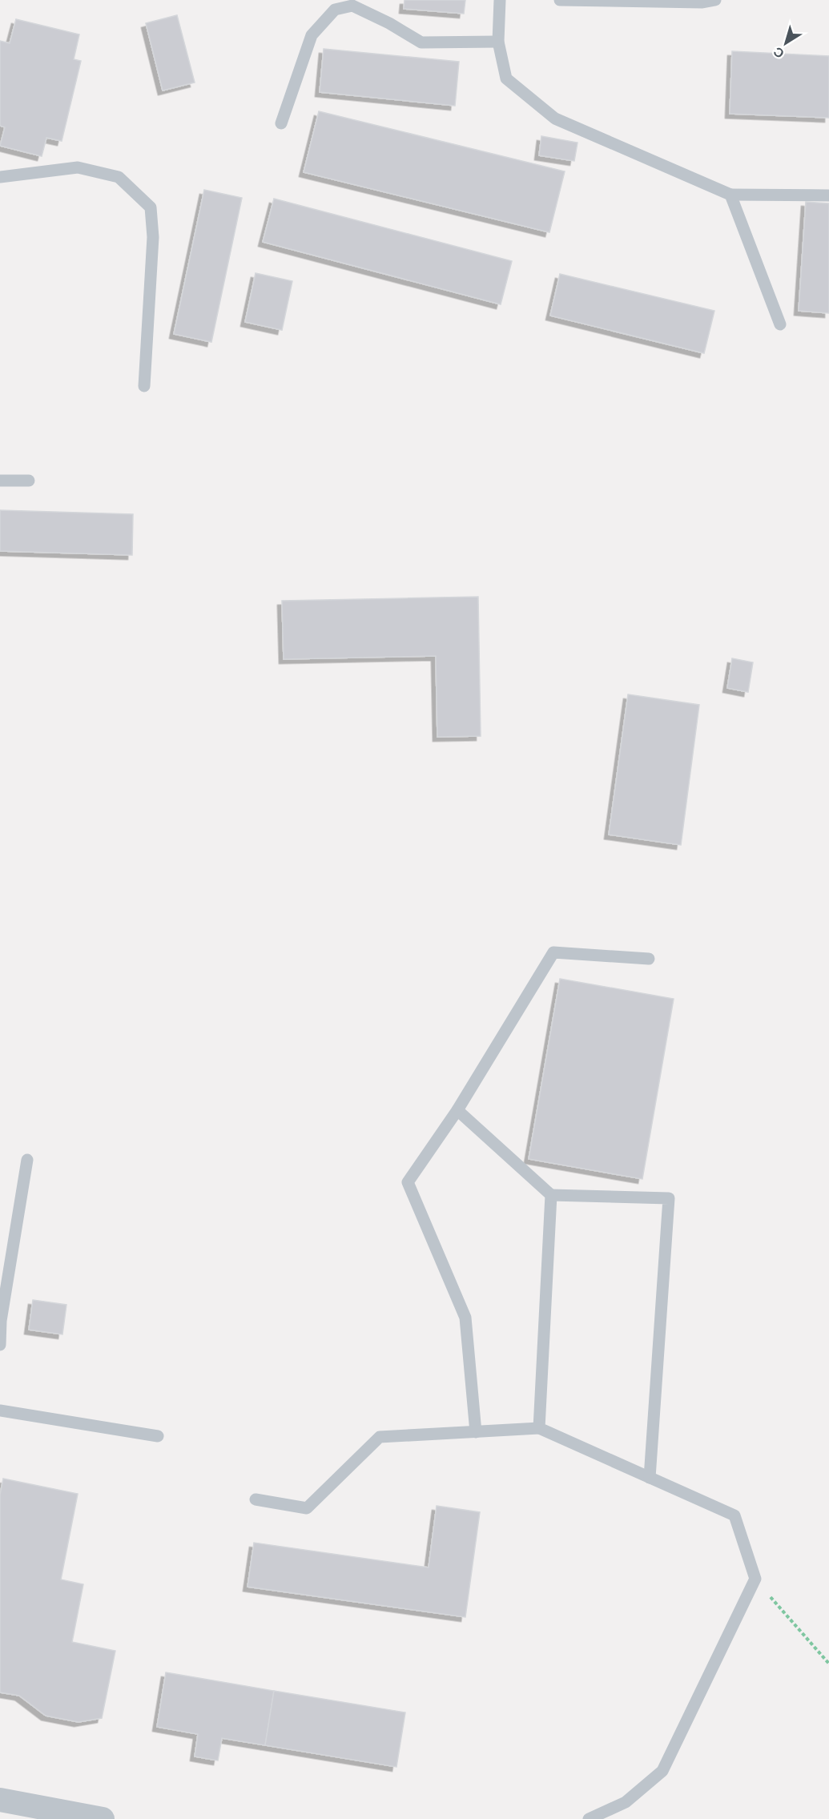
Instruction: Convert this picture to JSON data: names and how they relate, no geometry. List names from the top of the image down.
{
  "north": "bottom left"
}
